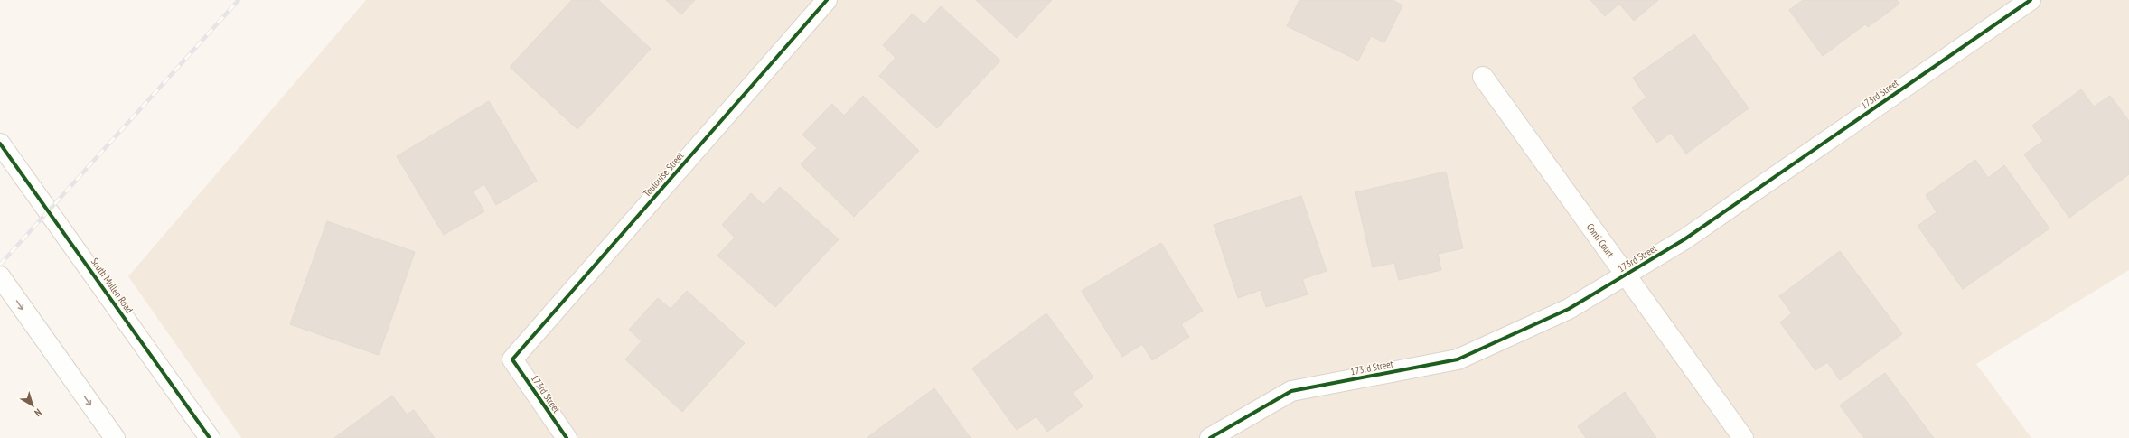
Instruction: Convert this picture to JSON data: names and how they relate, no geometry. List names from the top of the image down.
{
  "streets": {
    "street": [
      "173rd Street",
      "Toulouise Street",
      "Conti Court",
      "South Mullen Road"
    ]
  },
  "crossings": [
    ["173rd Street", "Toulouise Street"],
    ["173rd Street", "Conti Court"]
  ],
  "north": "bottom right"
}
